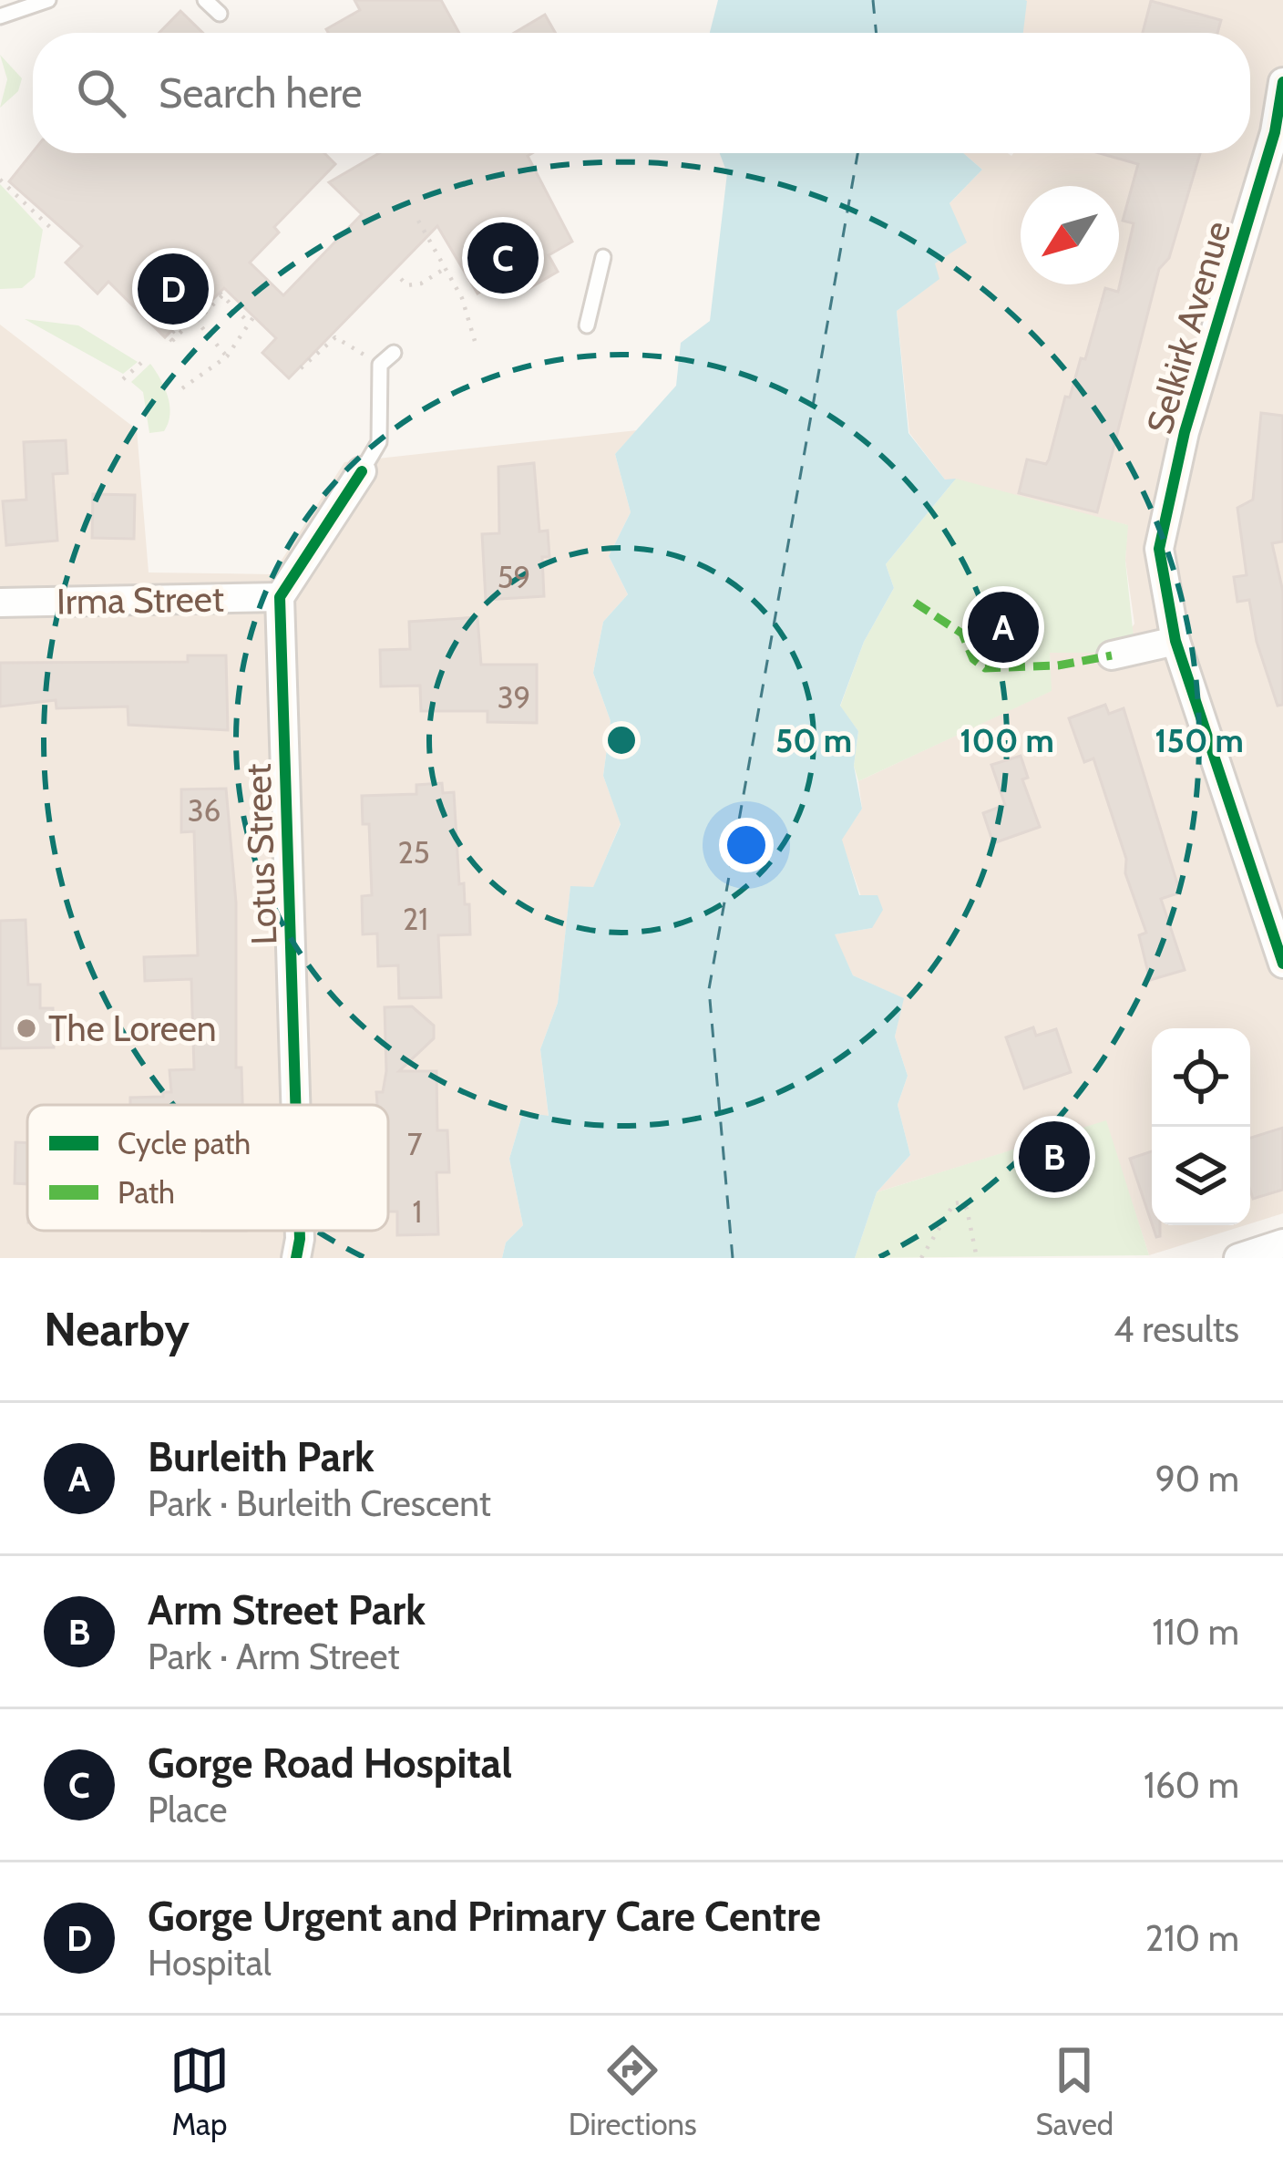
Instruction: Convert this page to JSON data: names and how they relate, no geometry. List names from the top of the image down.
{
  "streets": {
    "street": ["Selkirk Avenue", "Irma Street", "Lotus Street"]
  },
  "crossings": [
    ["Irma Street", "Lotus Street"]
  ],
  "places": ["The Loreen"],
  "house_numbers": [
    "59",
    "39",
    "36",
    "25",
    "21",
    "7",
    "1"
  ],
  "legend": ["Cycle path", "Path"],
  "north": "bottom left",
  "page": {
    "search": "Search here",
    "pins": [
      "C",
      "D",
      "A",
      "B"
    ],
    "heading": ["Nearby", "4 results"],
    "list": [
      {
        "mark": "A",
        "name": "Burleith Park",
        "note": "Park · Burleith Crescent",
        "value": "90 m"
      },
      {
        "mark": "B",
        "name": "Arm Street Park",
        "note": "Park · Arm Street",
        "value": "110 m"
      },
      {
        "mark": "C",
        "name": "Gorge Road Hospital",
        "note": "Place",
        "value": "160 m"
      },
      {
        "mark": "D",
        "name": "Gorge Urgent and Primary Care Centre",
        "note": "Hospital",
        "value": "210 m"
      }
    ],
    "nav": ["Map", "Directions", "Saved"]
  },
  "rings": ["50 m", "100 m", "150 m"]
}
